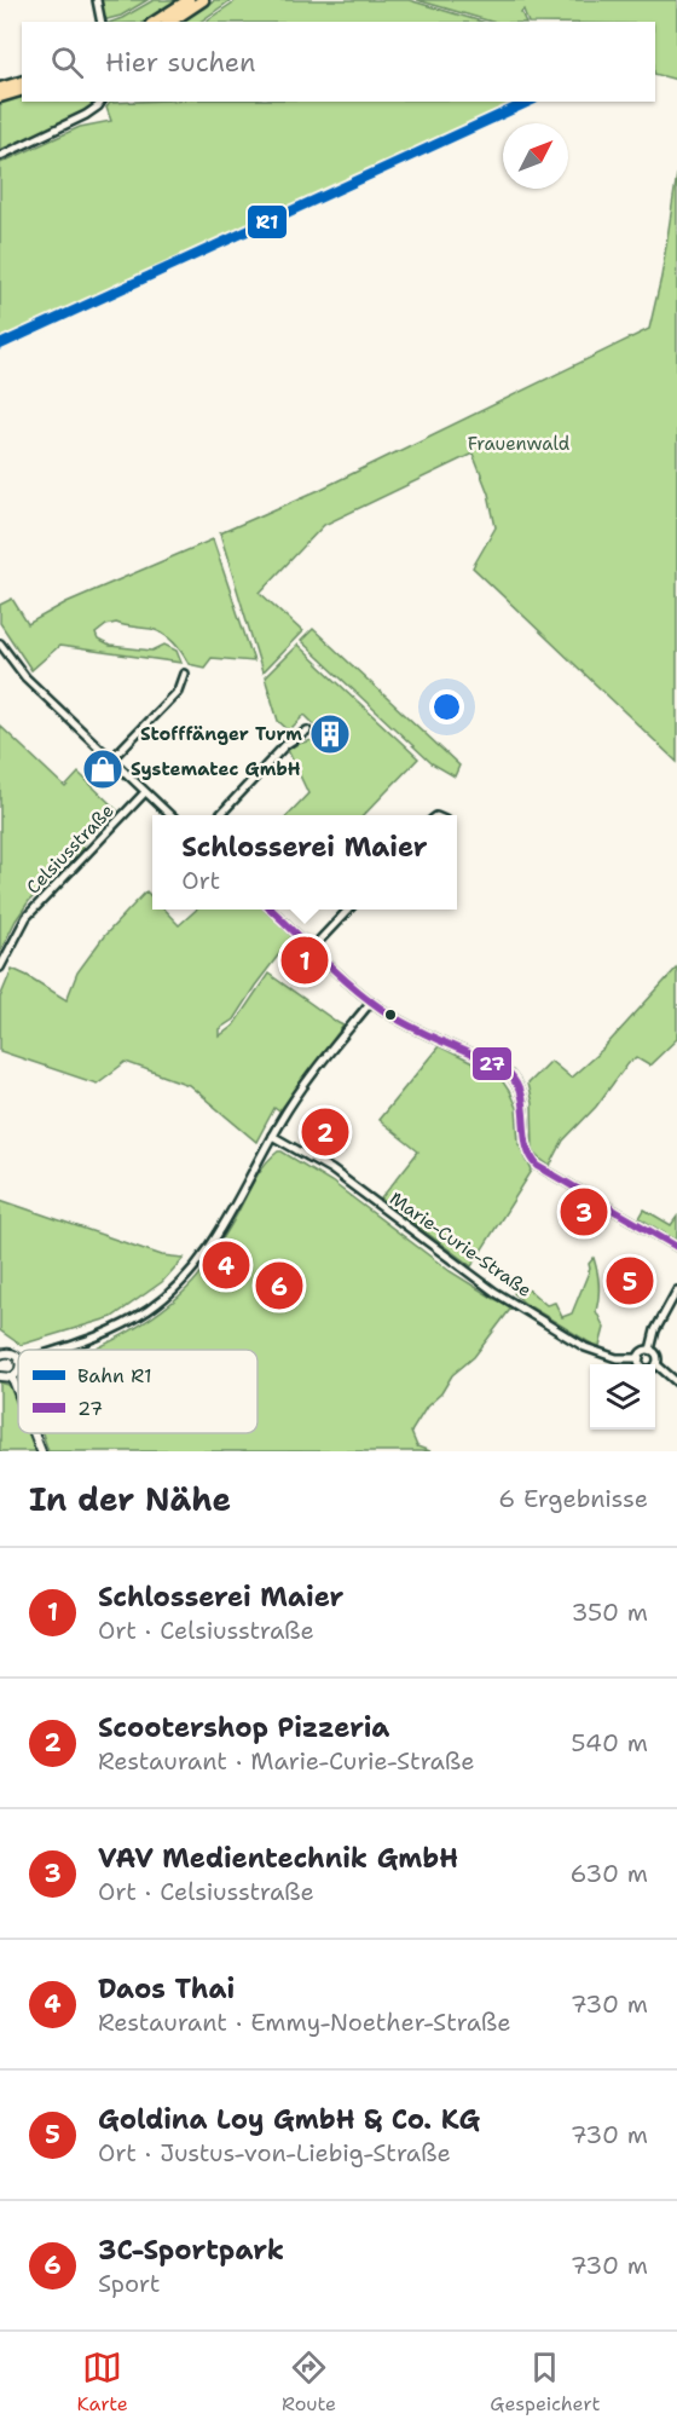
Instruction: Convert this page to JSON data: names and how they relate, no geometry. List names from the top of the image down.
{
  "streets": {
    "street": ["Celsiusstraße", "Marie-Curie-Straße"]
  },
  "parks": ["Frauenwald"],
  "places": {
    "building": ["Stofffänger Turm"],
    "shop": ["Systematec GmbH"]
  },
  "lines": ["rail line R1", "transit line 27"],
  "legend": ["Bahn R1", "27"],
  "north": "top right",
  "page": {
    "search": "Hier suchen",
    "popup": ["Schlosserei Maier", "Ort"],
    "pins": [
      "1",
      "2",
      "3",
      "4",
      "5",
      "6"
    ],
    "heading": ["In der Nähe", "6 Ergebnisse"],
    "list": [
      {
        "mark": "1",
        "name": "Schlosserei Maier",
        "note": "Ort · Celsiusstraße",
        "value": "350 m"
      },
      {
        "mark": "2",
        "name": "Scootershop Pizzeria",
        "note": "Restaurant · Marie-Curie-Straße",
        "value": "540 m"
      },
      {
        "mark": "3",
        "name": "VAV Medientechnik GmbH",
        "note": "Ort · Celsiusstraße",
        "value": "630 m"
      },
      {
        "mark": "4",
        "name": "Daos Thai",
        "note": "Restaurant · Emmy-Noether-Straße",
        "value": "730 m"
      },
      {
        "mark": "5",
        "name": "Goldina Loy GmbH & Co. KG",
        "note": "Ort · Justus-von-Liebig-Straße",
        "value": "730 m"
      },
      {
        "mark": "6",
        "name": "3C-Sportpark",
        "note": "Sport",
        "value": "730 m"
      }
    ],
    "nav": ["Karte", "Route", "Gespeichert"]
  }
}
